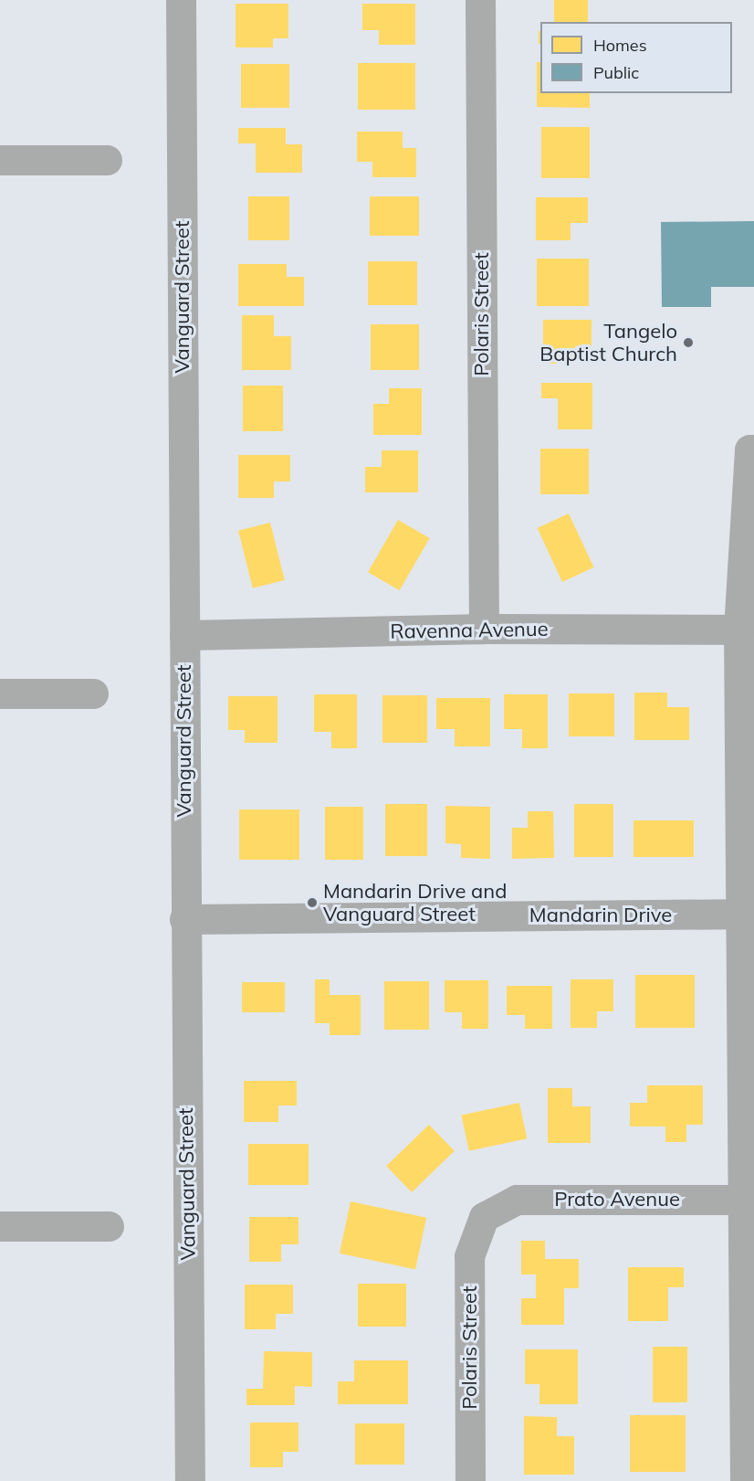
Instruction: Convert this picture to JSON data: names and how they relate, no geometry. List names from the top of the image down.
{
  "streets": {
    "street": [
      "Vanguard Street",
      "Polaris Street",
      "Ravenna Avenue",
      "Mandarin Drive",
      "Prato Avenue"
    ]
  },
  "crossings": [
    ["Vanguard Street", "Ravenna Avenue"],
    ["Vanguard Street", "Mandarin Drive"],
    ["Polaris Street", "Ravenna Avenue"],
    ["Polaris Street", "Prato Avenue"]
  ],
  "places": ["Tangelo Baptist Church", "Mandarin Drive and Vanguard Street"],
  "legend": ["Homes", "Public"]
}
